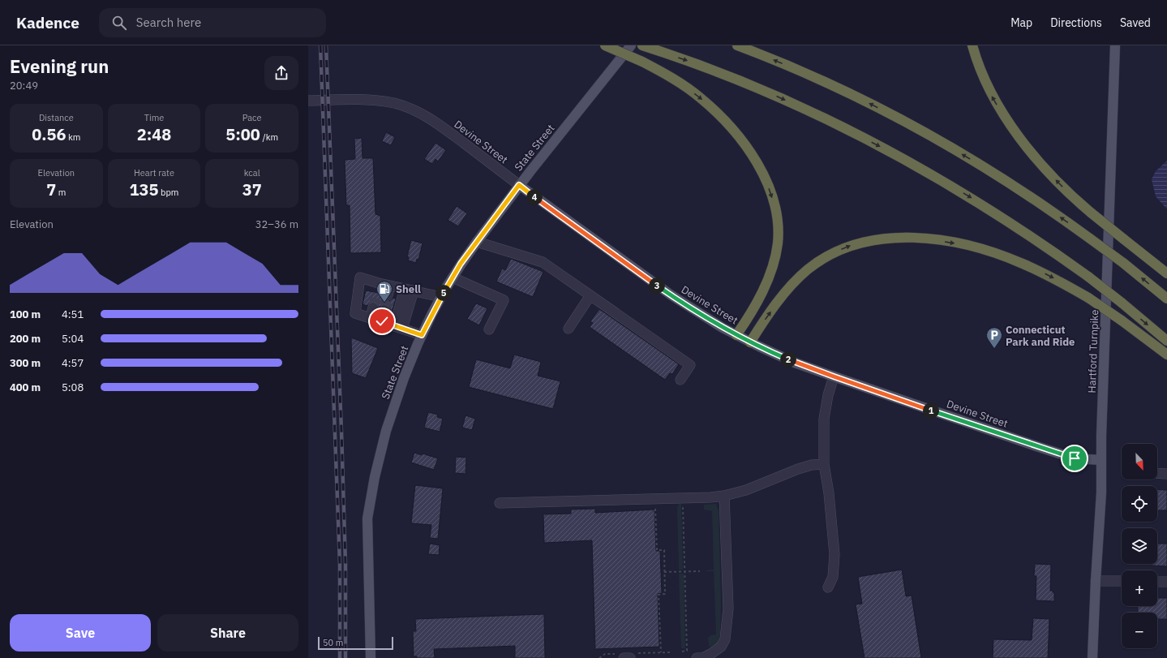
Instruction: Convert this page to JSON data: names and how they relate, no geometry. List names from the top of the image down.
{
  "streets": {
    "main road": ["Devine Street", "State Street", "Hartford Turnpike"]
  },
  "crossings": [
    ["Devine Street", "State Street"],
    ["Devine Street", "Hartford Turnpike"]
  ],
  "places": {
    "fuel station": ["Shell"],
    "parking": ["Connecticut Park and Ride"]
  },
  "scale_bar": "50 m",
  "north": "bottom right",
  "page": {
    "header": "Kadence",
    "search": "Search here",
    "nav": ["Map", "Directions", "Saved"],
    "heading": ["Evening run", "20:49"],
    "stats": [
      ["Distance", "0.56 km"],
      ["Time", "2:48"],
      ["Pace", "5:00 /km"],
      ["Elevation", "7 m"],
      ["Heart rate", "135 bpm"],
      ["kcal", "37"]
    ],
    "pins": [
      "4",
      "3",
      "5",
      "2",
      "1"
    ],
    "chart": ["Elevation", "32–36 m"],
    "list": [
      {
        "name": "100 m",
        "note": "4:51"
      },
      {
        "name": "200 m",
        "note": "5:04"
      },
      {
        "name": "300 m",
        "note": "4:57"
      },
      {
        "name": "400 m",
        "note": "5:08"
      }
    ],
    "map_buttons": ["+", "−"],
    "buttons": ["Save", "Share"],
    "scale": "50 m"
  }
}
